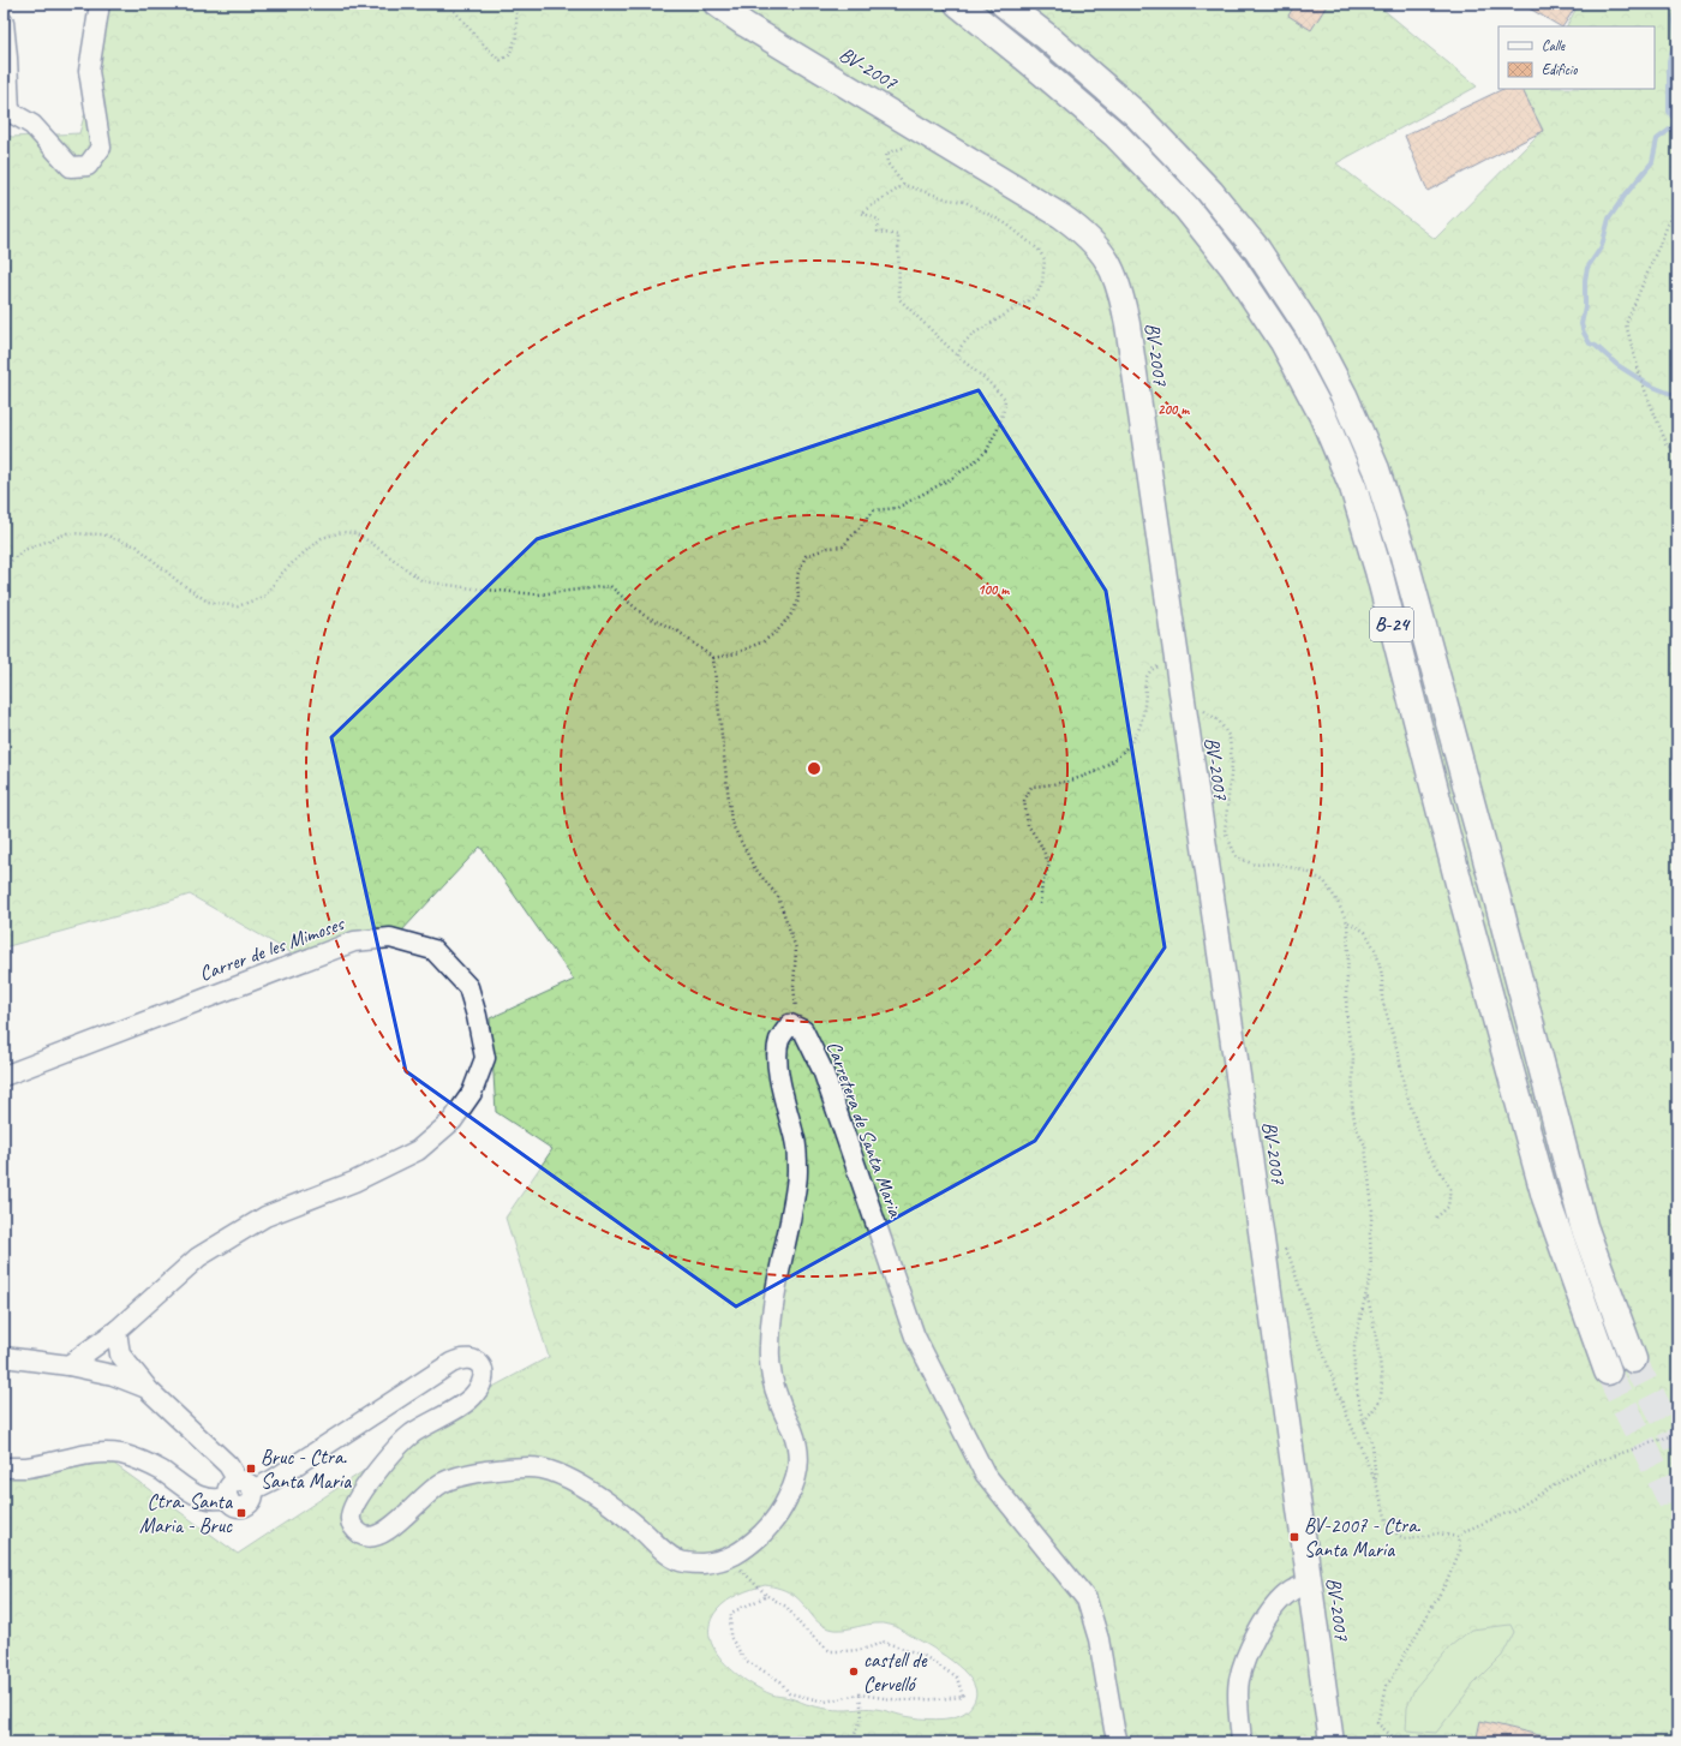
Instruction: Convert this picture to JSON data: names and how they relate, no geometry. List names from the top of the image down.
{
  "streets": {
    "highway": ["B-24"],
    "street": ["BV-2007", "Carrer de les Mimoses", "Carretera de Santa Maria"]
  },
  "places": {
    "transit": ["Bruc - Ctra. Santa Maria", "Ctra. Santa Maria - Bruc", "BV-2007 - Ctra. Santa Maria"],
    "other": ["castell de Cervelló"]
  },
  "legend": ["Calle", "Edificio"],
  "rings": ["200 m", "100 m"]
}
